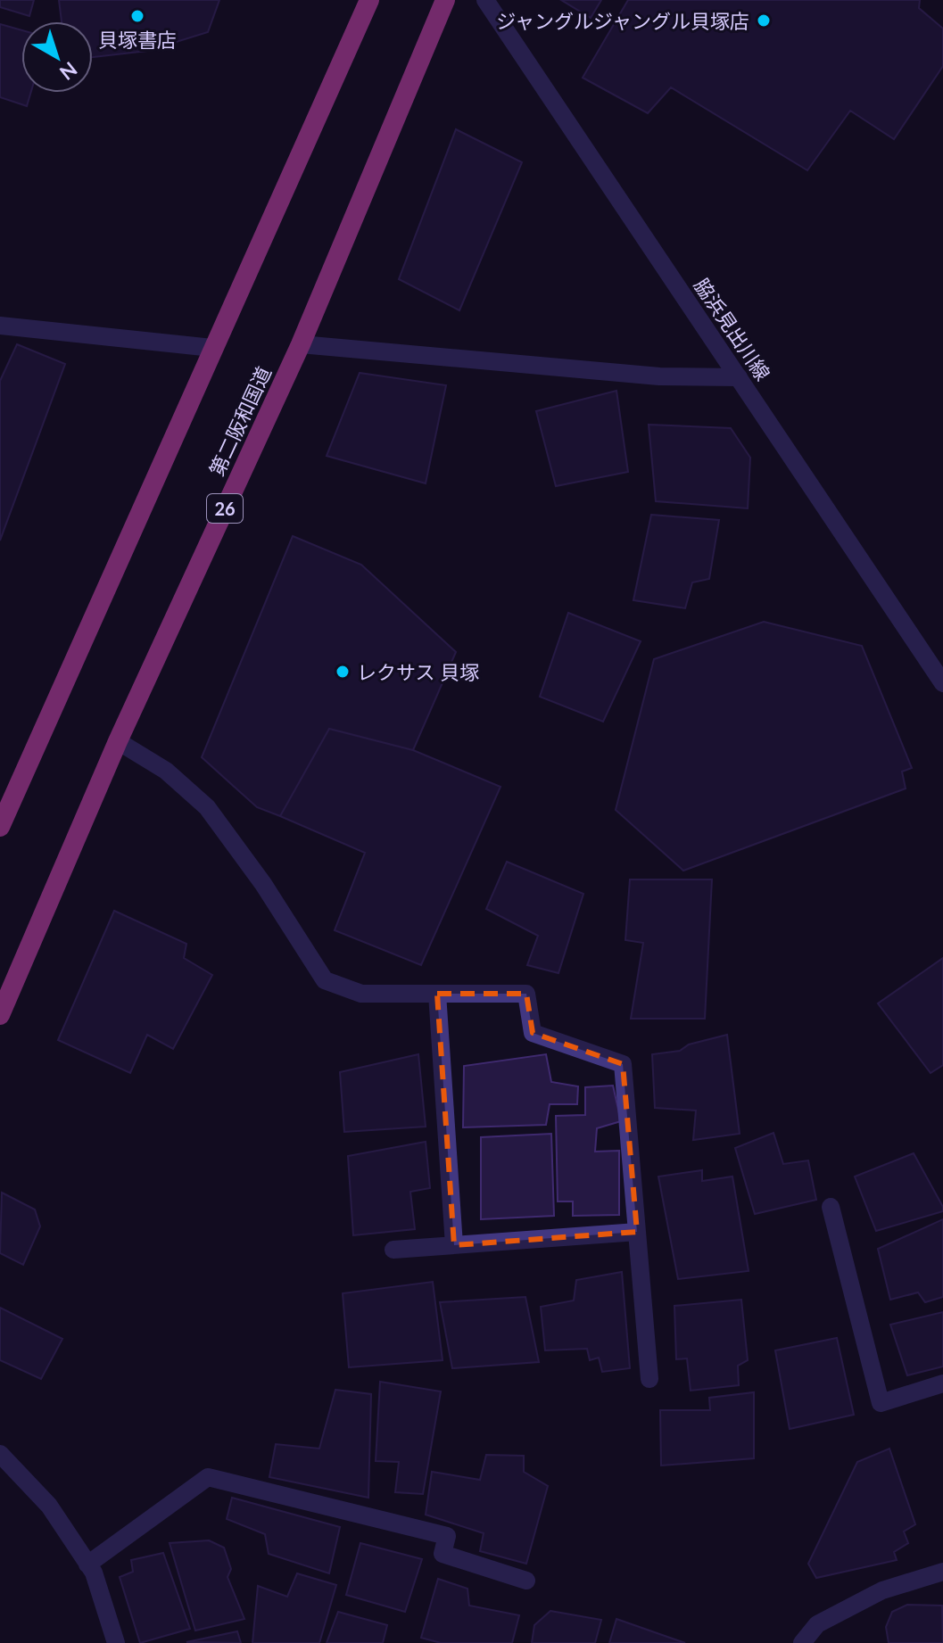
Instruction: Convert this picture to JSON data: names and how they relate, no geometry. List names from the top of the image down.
{
  "streets": {
    "highway": ["第二阪和国道", "26"],
    "street": ["脇浜見出川線"]
  },
  "places": ["貝塚書店", "ジャングルジャングル貝塚店", "レクサス 貝塚"],
  "north": "bottom right"
}
